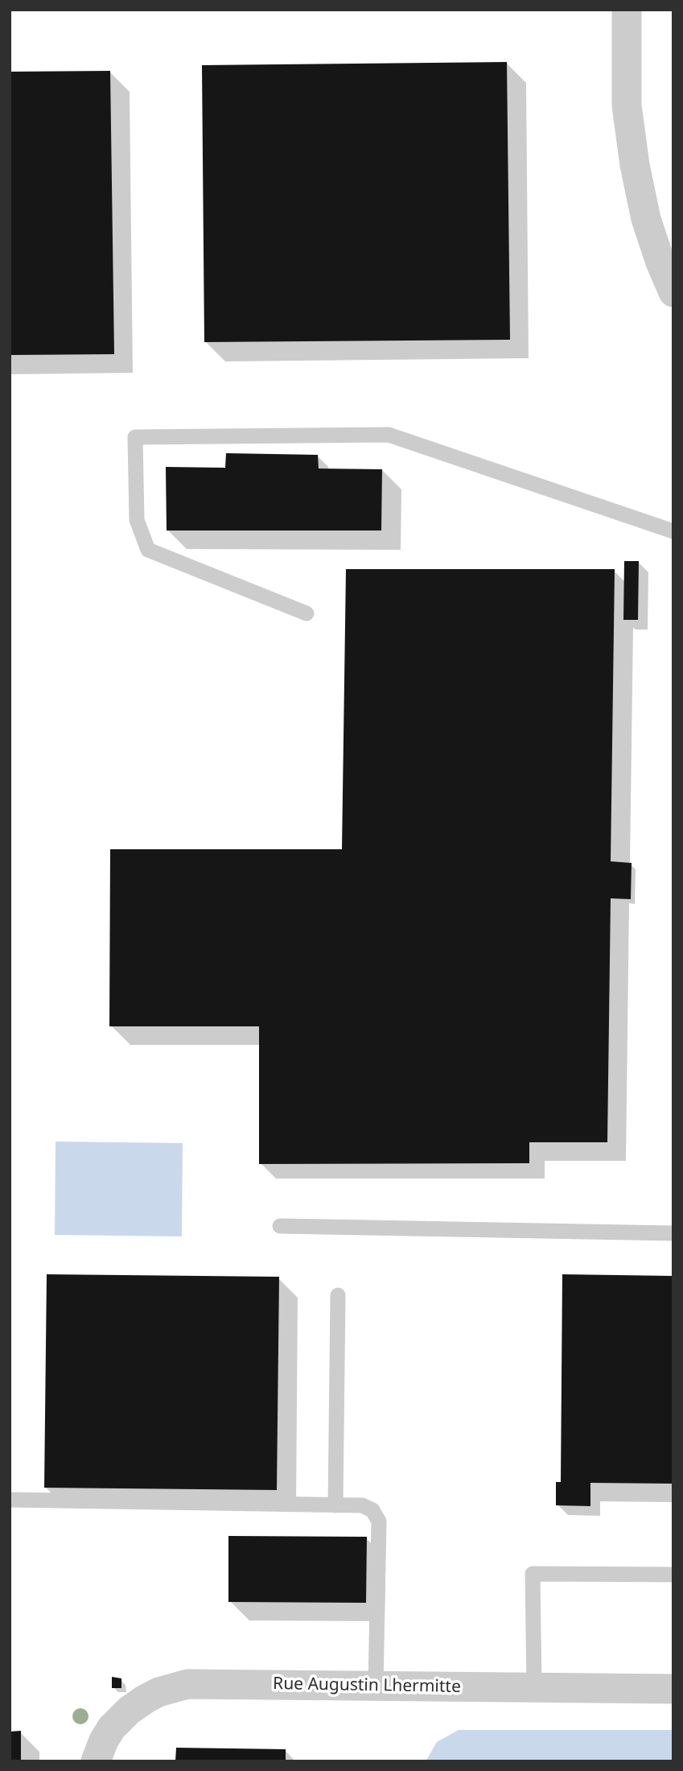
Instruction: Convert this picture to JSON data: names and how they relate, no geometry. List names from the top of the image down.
{
  "streets": {
    "street": ["Rue Augustin Lhermitte"]
  }
}
